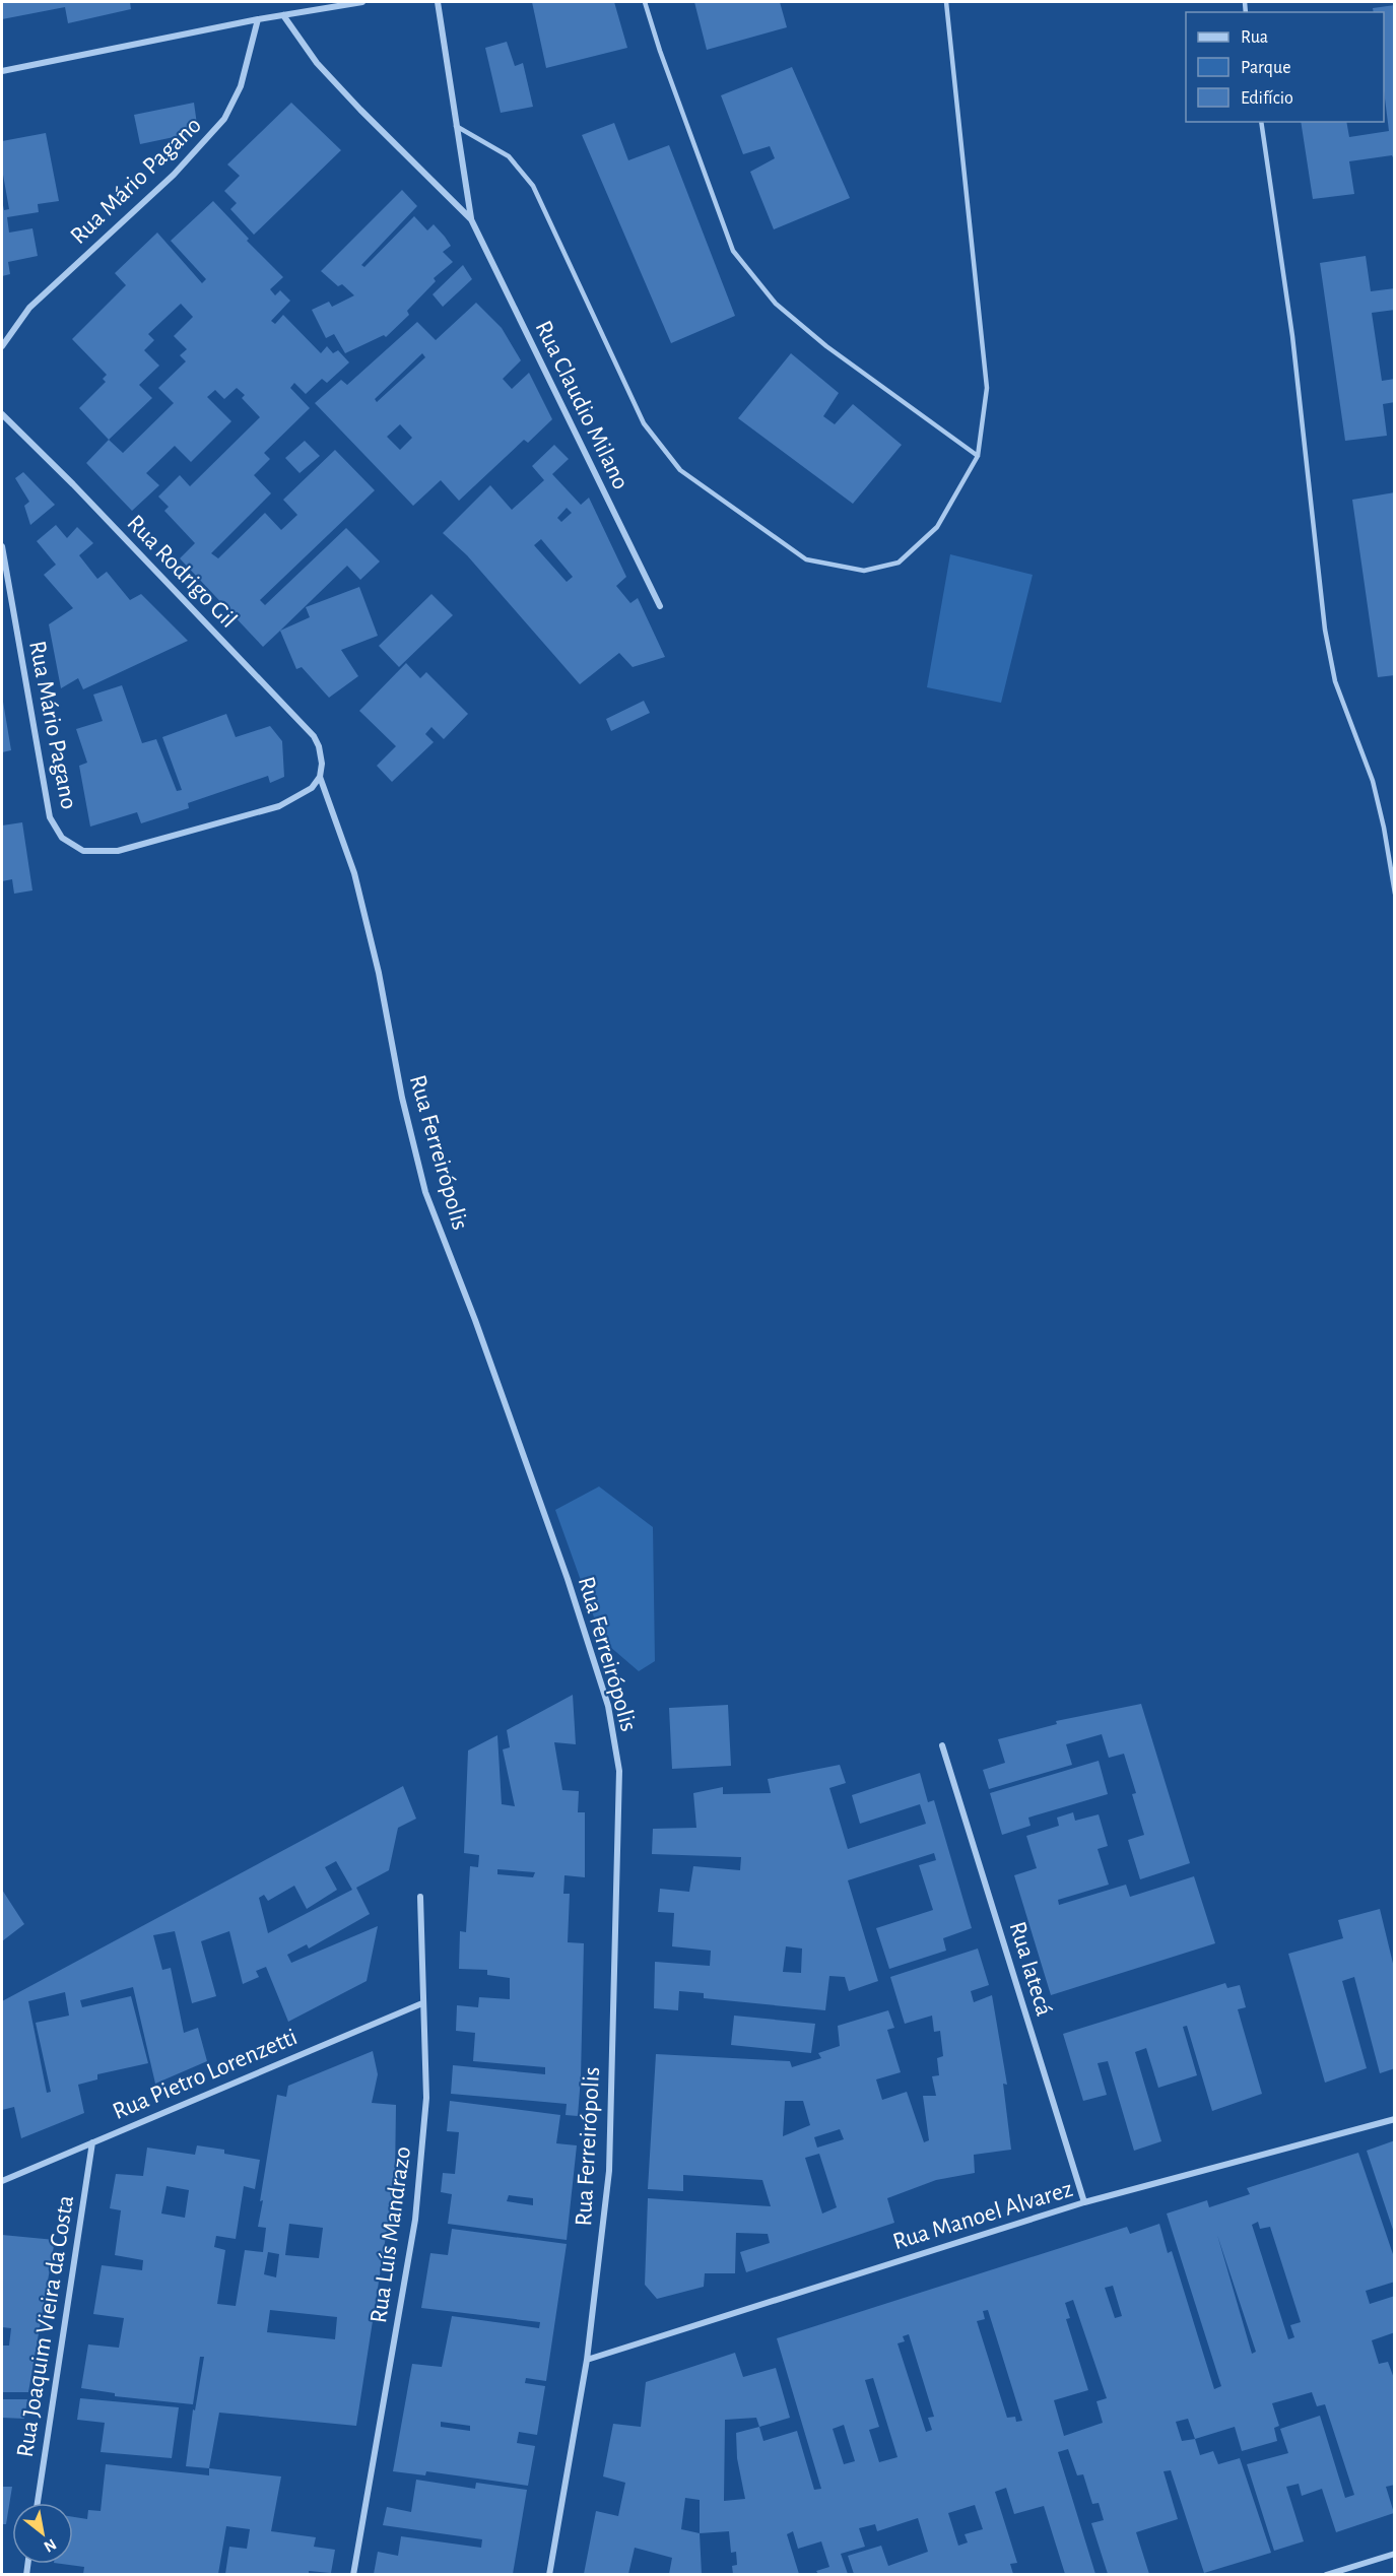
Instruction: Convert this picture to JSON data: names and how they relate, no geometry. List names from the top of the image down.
{
  "streets": {
    "street": [
      "Rua Mário Pagano",
      "Rua Claudio Milano",
      "Rua Rodrigo Gil",
      "Rua Ferreirópolis",
      "Rua Iatecá",
      "Rua Pietro Lorenzetti",
      "Rua Manoel Alvarez",
      "Rua Luís Mandrazo",
      "Rua Joaquim Vieira da Costa"
    ]
  },
  "crossings": [
    ["Rua Mário Pagano", "Rua Rodrigo Gil"],
    ["Rua Mário Pagano", "Rua Ferreirópolis"],
    ["Rua Rodrigo Gil", "Rua Ferreirópolis"],
    ["Rua Ferreirópolis", "Rua Manoel Alvarez"],
    ["Rua Iatecá", "Rua Manoel Alvarez"],
    ["Rua Pietro Lorenzetti", "Rua Luís Mandrazo"],
    ["Rua Pietro Lorenzetti", "Rua Joaquim Vieira da Costa"]
  ],
  "legend": ["Rua", "Parque", "Edifício"],
  "north": "bottom right"
}
